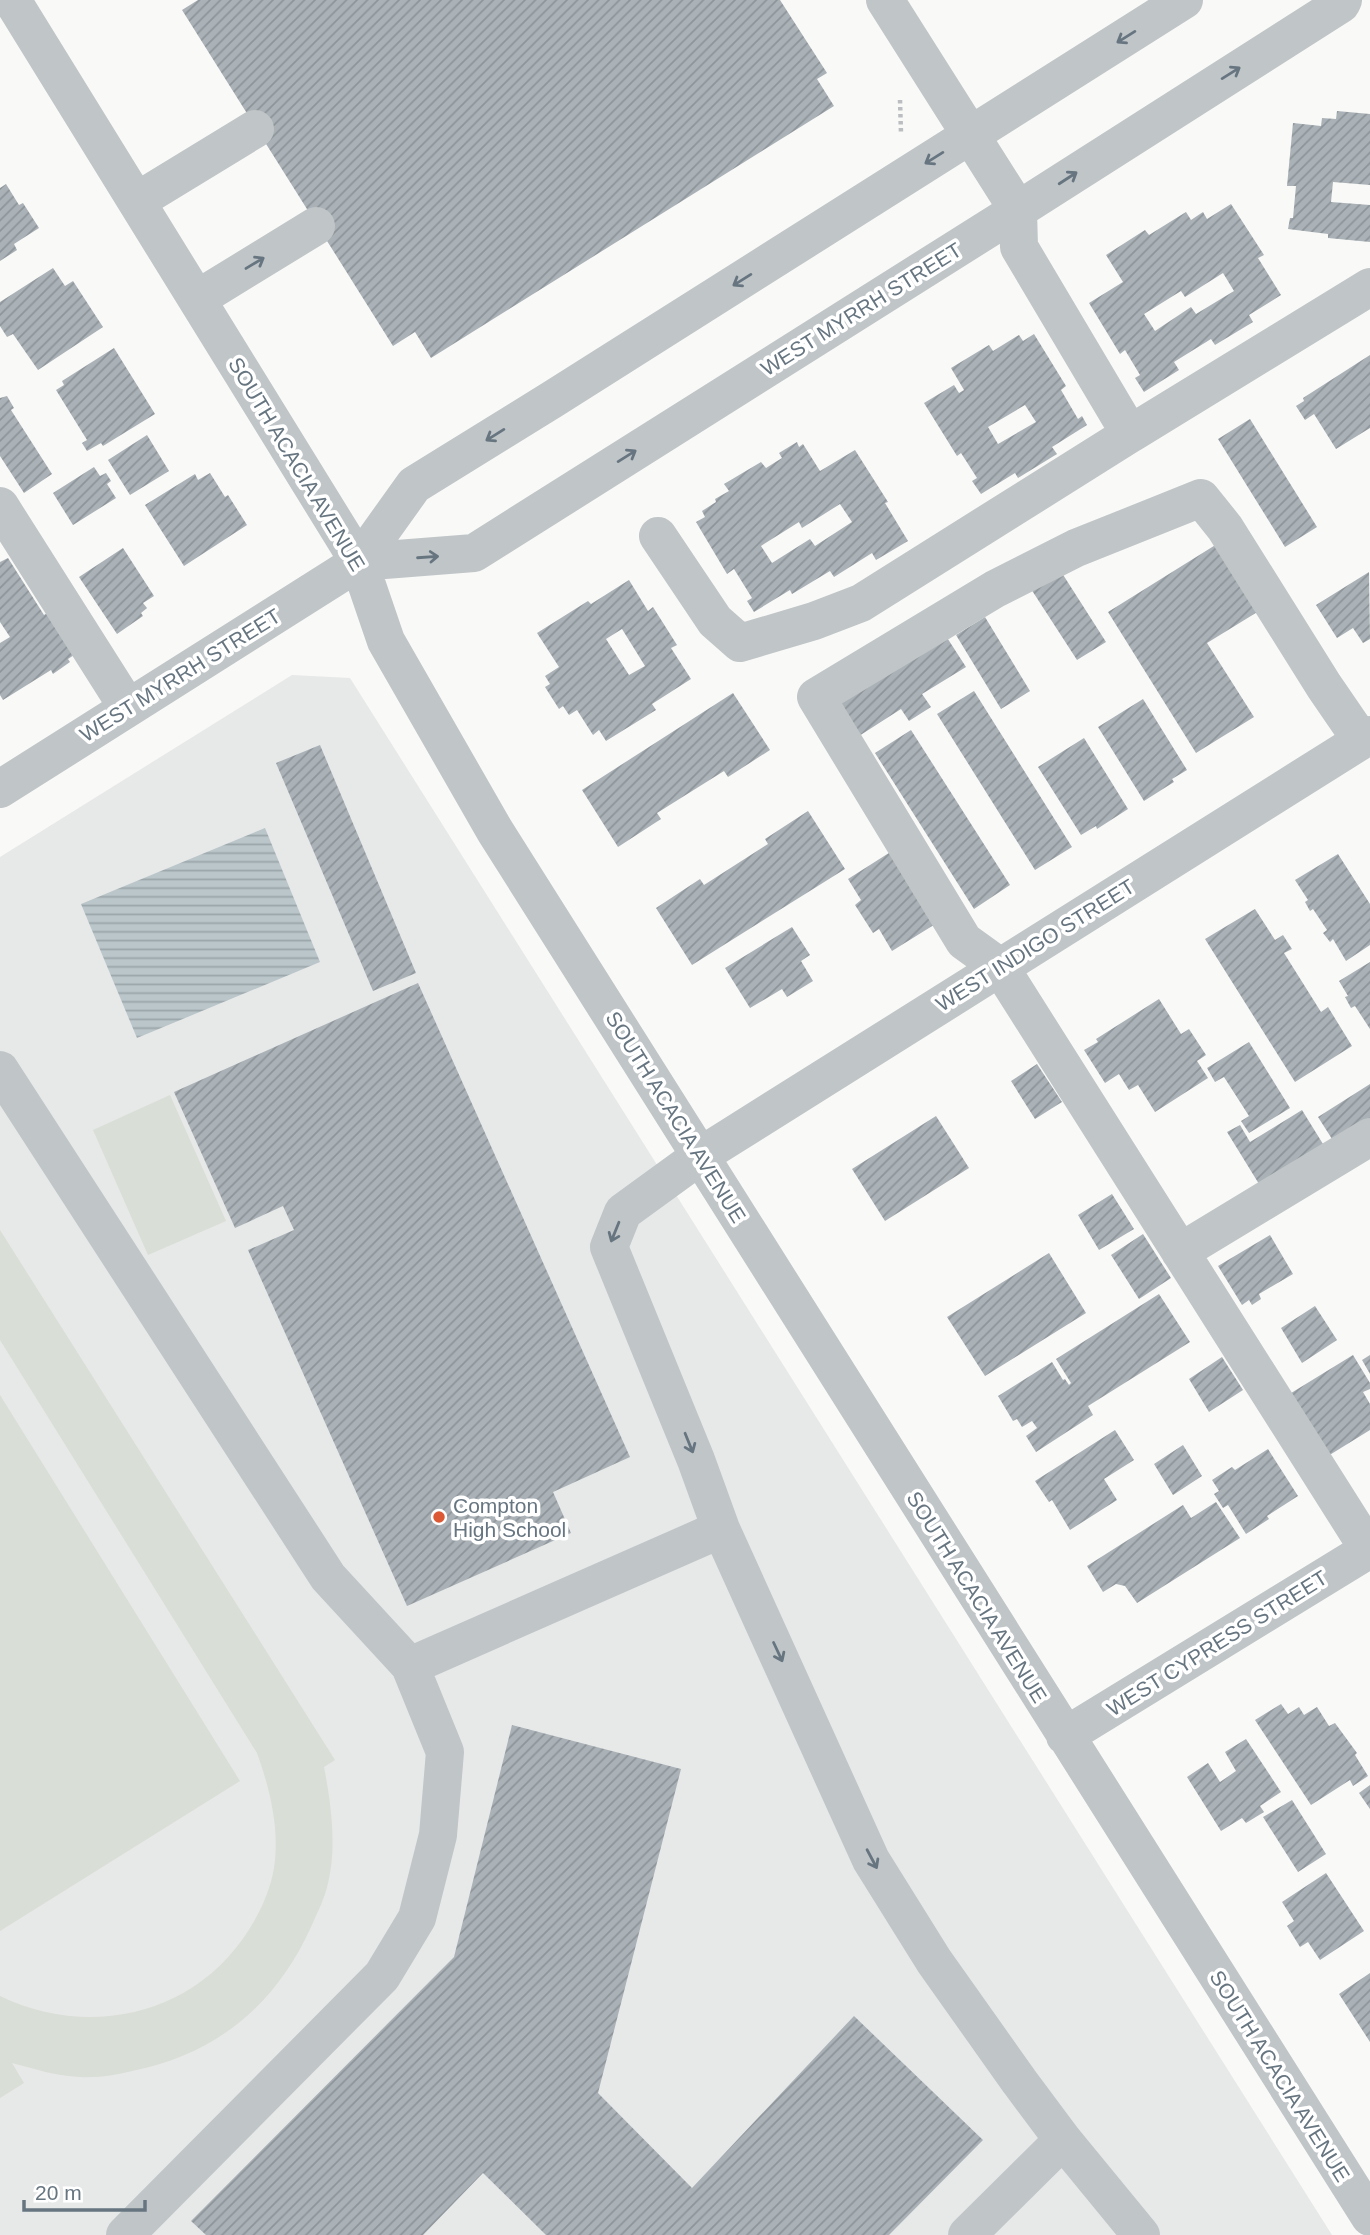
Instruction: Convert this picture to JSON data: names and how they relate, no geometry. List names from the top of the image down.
{
  "streets": {
    "street": [
      "WEST MYRRH STREET",
      "SOUTH ACACIA AVENUE",
      "WEST INDIGO STREET",
      "WEST CYPRESS STREET"
    ]
  },
  "crossings": [
    ["WEST MYRRH STREET", "SOUTH ACACIA AVENUE"],
    ["SOUTH ACACIA AVENUE", "WEST INDIGO STREET"],
    ["SOUTH ACACIA AVENUE", "WEST CYPRESS STREET"]
  ],
  "one_way": ["WEST INDIGO STREET"],
  "places": ["Compton High School"],
  "scale_bar": "20 m"
}
